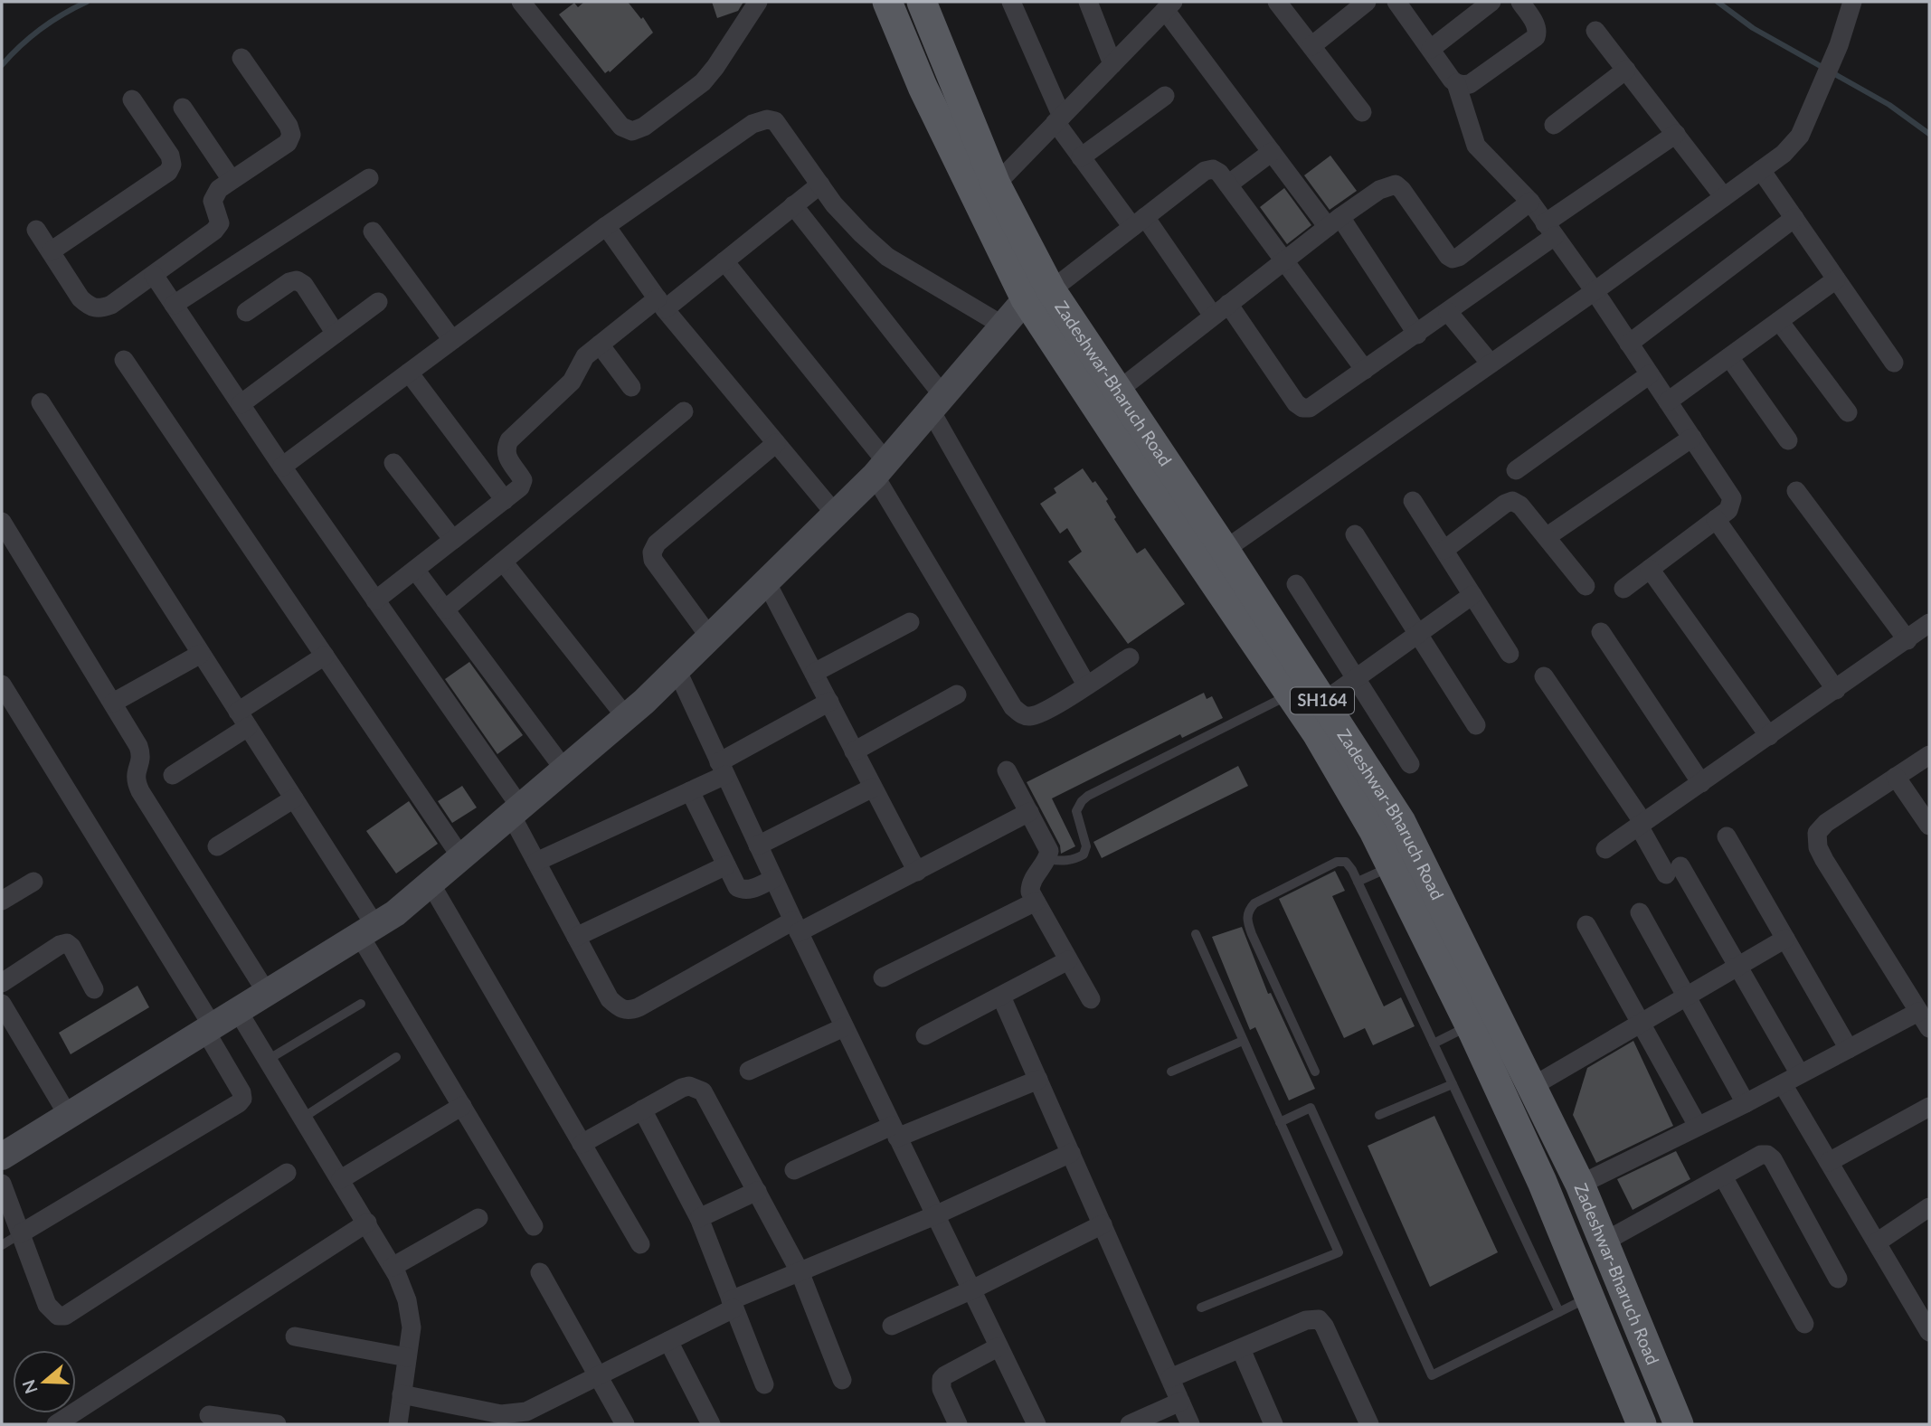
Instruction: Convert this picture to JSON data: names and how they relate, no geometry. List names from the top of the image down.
{
  "streets": {
    "main road": ["Zadeshwar-Bharuch Road", "SH164"]
  },
  "north": "left"
}
